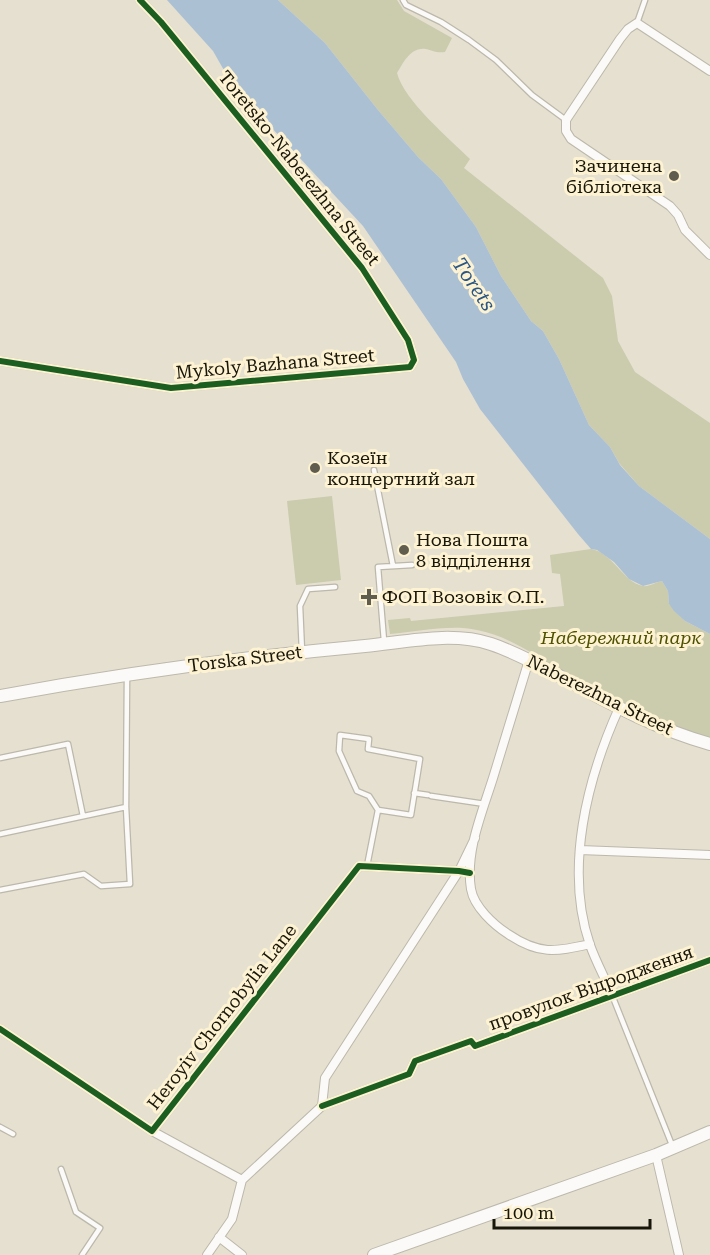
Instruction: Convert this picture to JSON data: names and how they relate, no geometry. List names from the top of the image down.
{
  "streets": {
    "main road": ["Torska Street", "Naberezhna Street"],
    "street": [
      "Toretsko-Naberezhna Street",
      "Mykoly Bazhana Street",
      "провулок Відродження",
      "Heroyiv Chornobylia Lane"
    ]
  },
  "crossings": [
    ["Toretsko-Naberezhna Street", "Mykoly Bazhana Street"],
    ["Torska Street", "Naberezhna Street"]
  ],
  "water": ["Torets"],
  "parks": ["Набережний парк"],
  "places": {
    "other": ["Зачинена бібліотека", "Козеїн концертний зал", "Нова Пошта 8 відділення"],
    "health": ["ФОП Возовік О.П."]
  },
  "scale_bar": "100 m"
}
